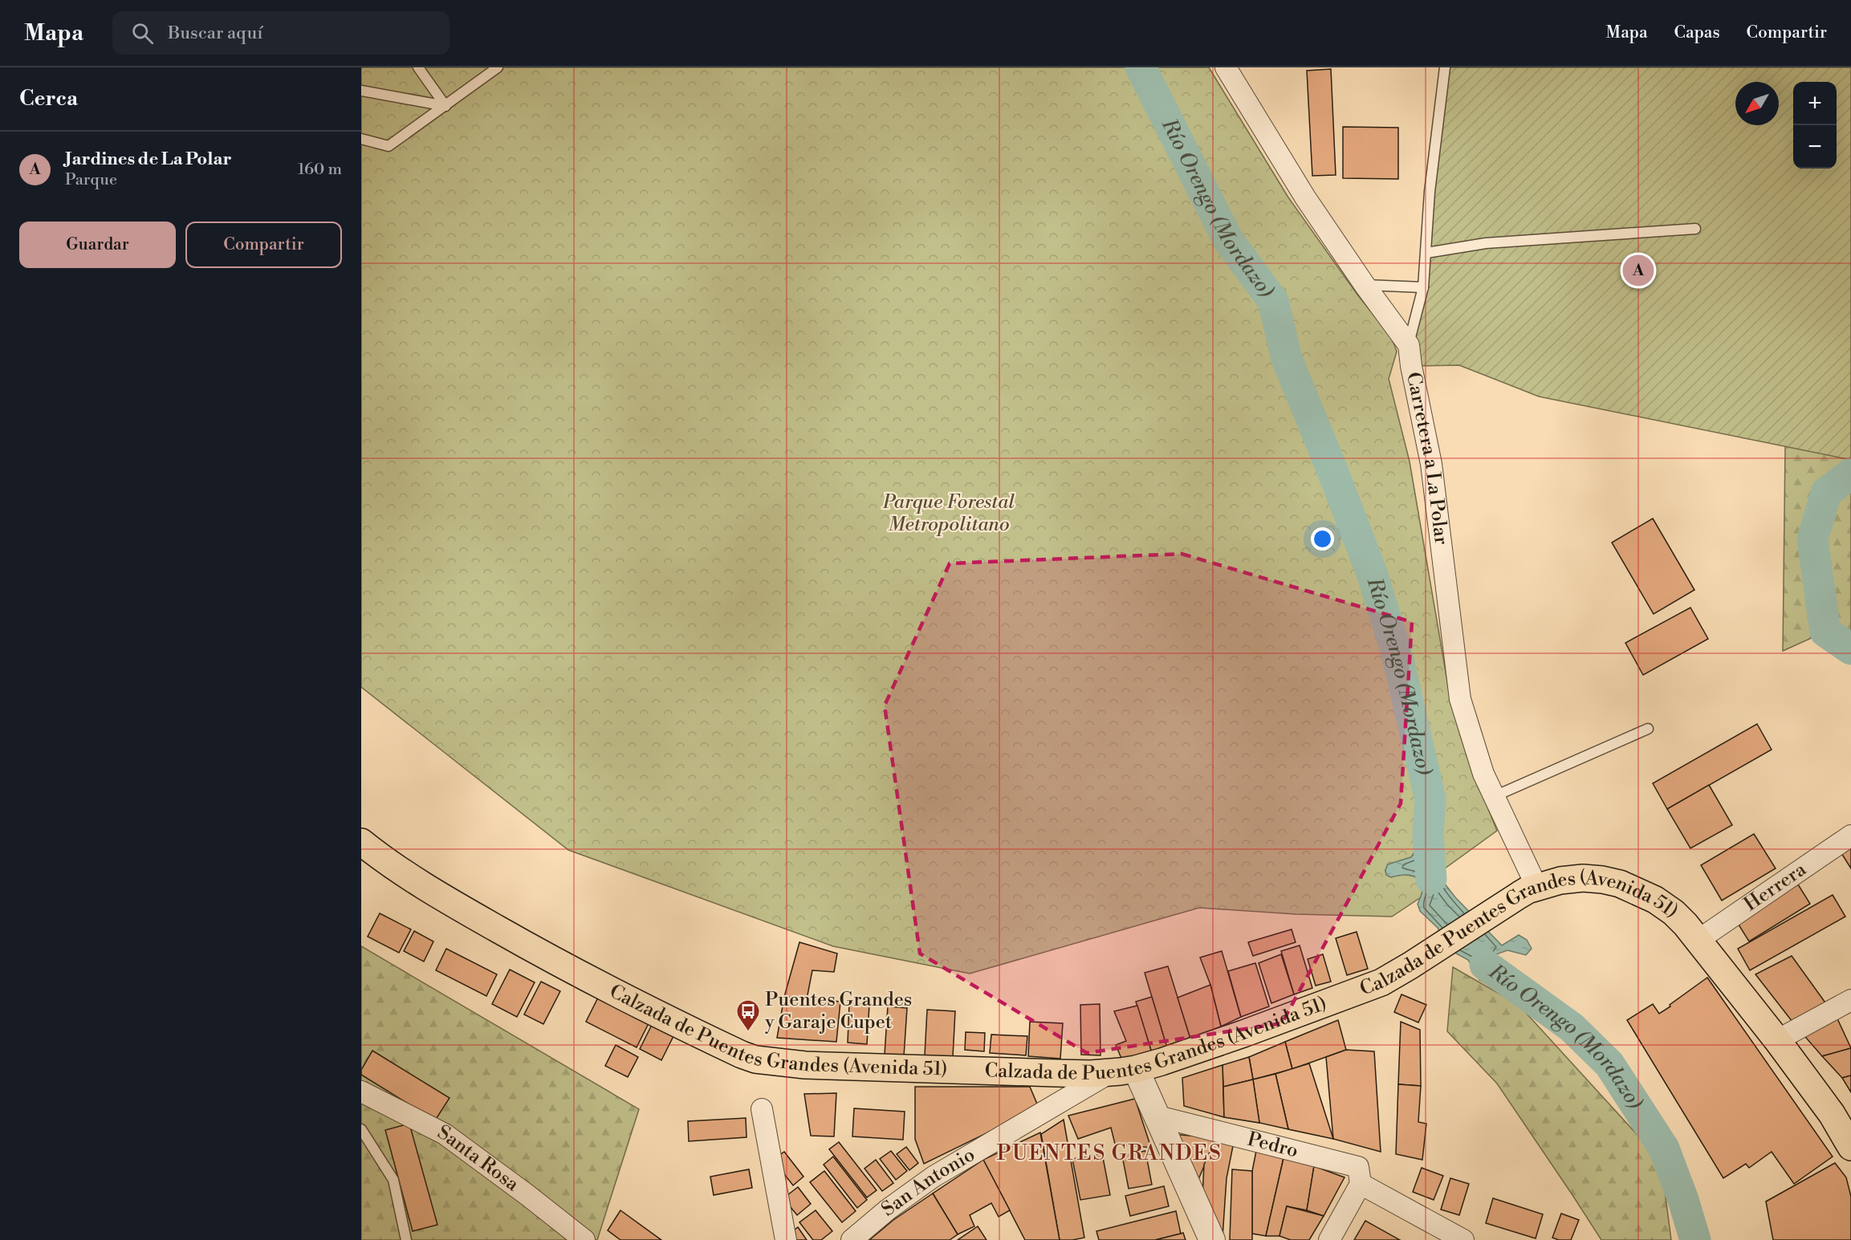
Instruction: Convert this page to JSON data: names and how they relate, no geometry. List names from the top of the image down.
{
  "streets": {
    "main road": ["Calzada de Puentes Grandes (Avenida 51)"],
    "street": [
      "Carretera a La Polar",
      "Herrera",
      "Pedro",
      "Santa Rosa",
      "San Antonio"
    ]
  },
  "crossings": [
    ["Carretera a La Polar", "Calzada de Puentes Grandes (Avenida 51)"],
    ["Herrera", "Calzada de Puentes Grandes (Avenida 51)"],
    ["Calzada de Puentes Grandes (Avenida 51)", "San Antonio"]
  ],
  "districts": ["PUENTES GRANDES"],
  "water": ["Río Orengo (Mordazo)"],
  "parks": ["Parque Forestal Metropolitano"],
  "places": {
    "bus stop": ["Puentes Grandes y Garaje Cupet"]
  },
  "north": "bottom left",
  "page": {
    "header": "Mapa",
    "search": "Buscar aquí",
    "nav": ["Mapa", "Capas", "Compartir"],
    "heading": "Cerca",
    "map_buttons": ["+", "−"],
    "list": [
      {
        "mark": "A",
        "name": "Jardines de La Polar",
        "note": "Parque",
        "value": "160 m"
      }
    ],
    "buttons": ["Guardar", "Compartir"],
    "pins": "A"
  }
}
